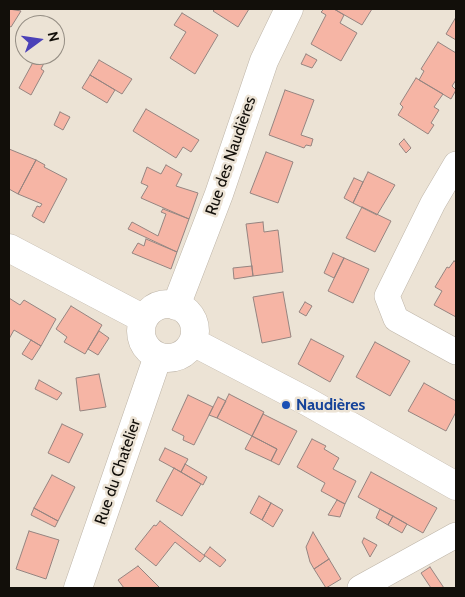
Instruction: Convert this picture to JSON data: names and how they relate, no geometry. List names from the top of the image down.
{
  "streets": {
    "street": ["Rue des Naudières", "Rue du Chatelier"]
  },
  "crossings": [
    ["Rue des Naudières", "Rue du Chatelier"]
  ],
  "places": ["Naudières"],
  "north": "right"
}
